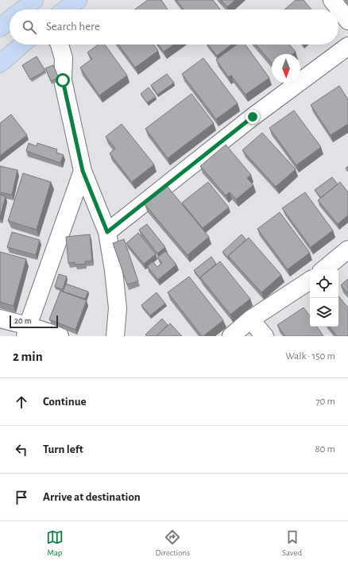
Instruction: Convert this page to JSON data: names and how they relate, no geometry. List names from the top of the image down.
{
  "scale_bar": "20 m",
  "north": "bottom",
  "page": {
    "search": "Search here",
    "scale": "20 m",
    "heading": ["2 min", "Walk · 150 m"],
    "list": [
      ["Continue", "70 m"],
      ["Turn left", "80 m"],
      "Arrive at destination"
    ],
    "nav": ["Map", "Directions", "Saved"]
  }
}
